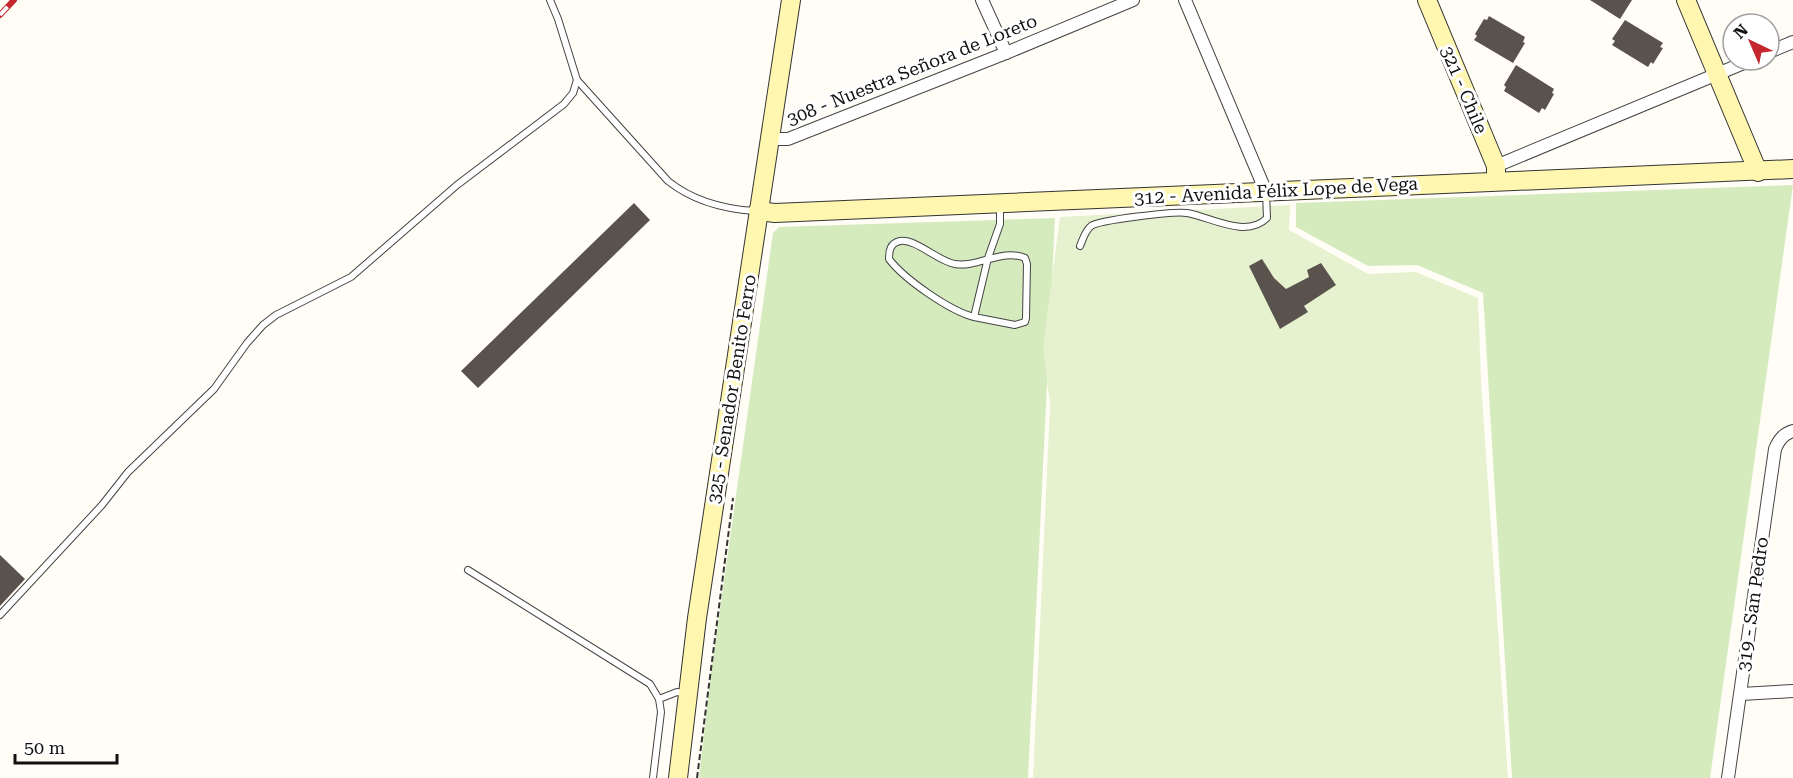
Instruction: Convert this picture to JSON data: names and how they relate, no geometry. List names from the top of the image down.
{
  "streets": {
    "street": [
      "308 - Nuestra Señora de Loreto",
      "321 - Chile",
      "312 - Avenida Félix Lope de Vega",
      "325 - Senador Benito Ferro",
      "319 - San Pedro"
    ]
  },
  "crossings": [
    ["308 - Nuestra Señora de Loreto", "325 - Senador Benito Ferro"],
    ["321 - Chile", "312 - Avenida Félix Lope de Vega"],
    ["312 - Avenida Félix Lope de Vega", "325 - Senador Benito Ferro"]
  ],
  "scale_bar": "50 m",
  "north": "top left"
}
